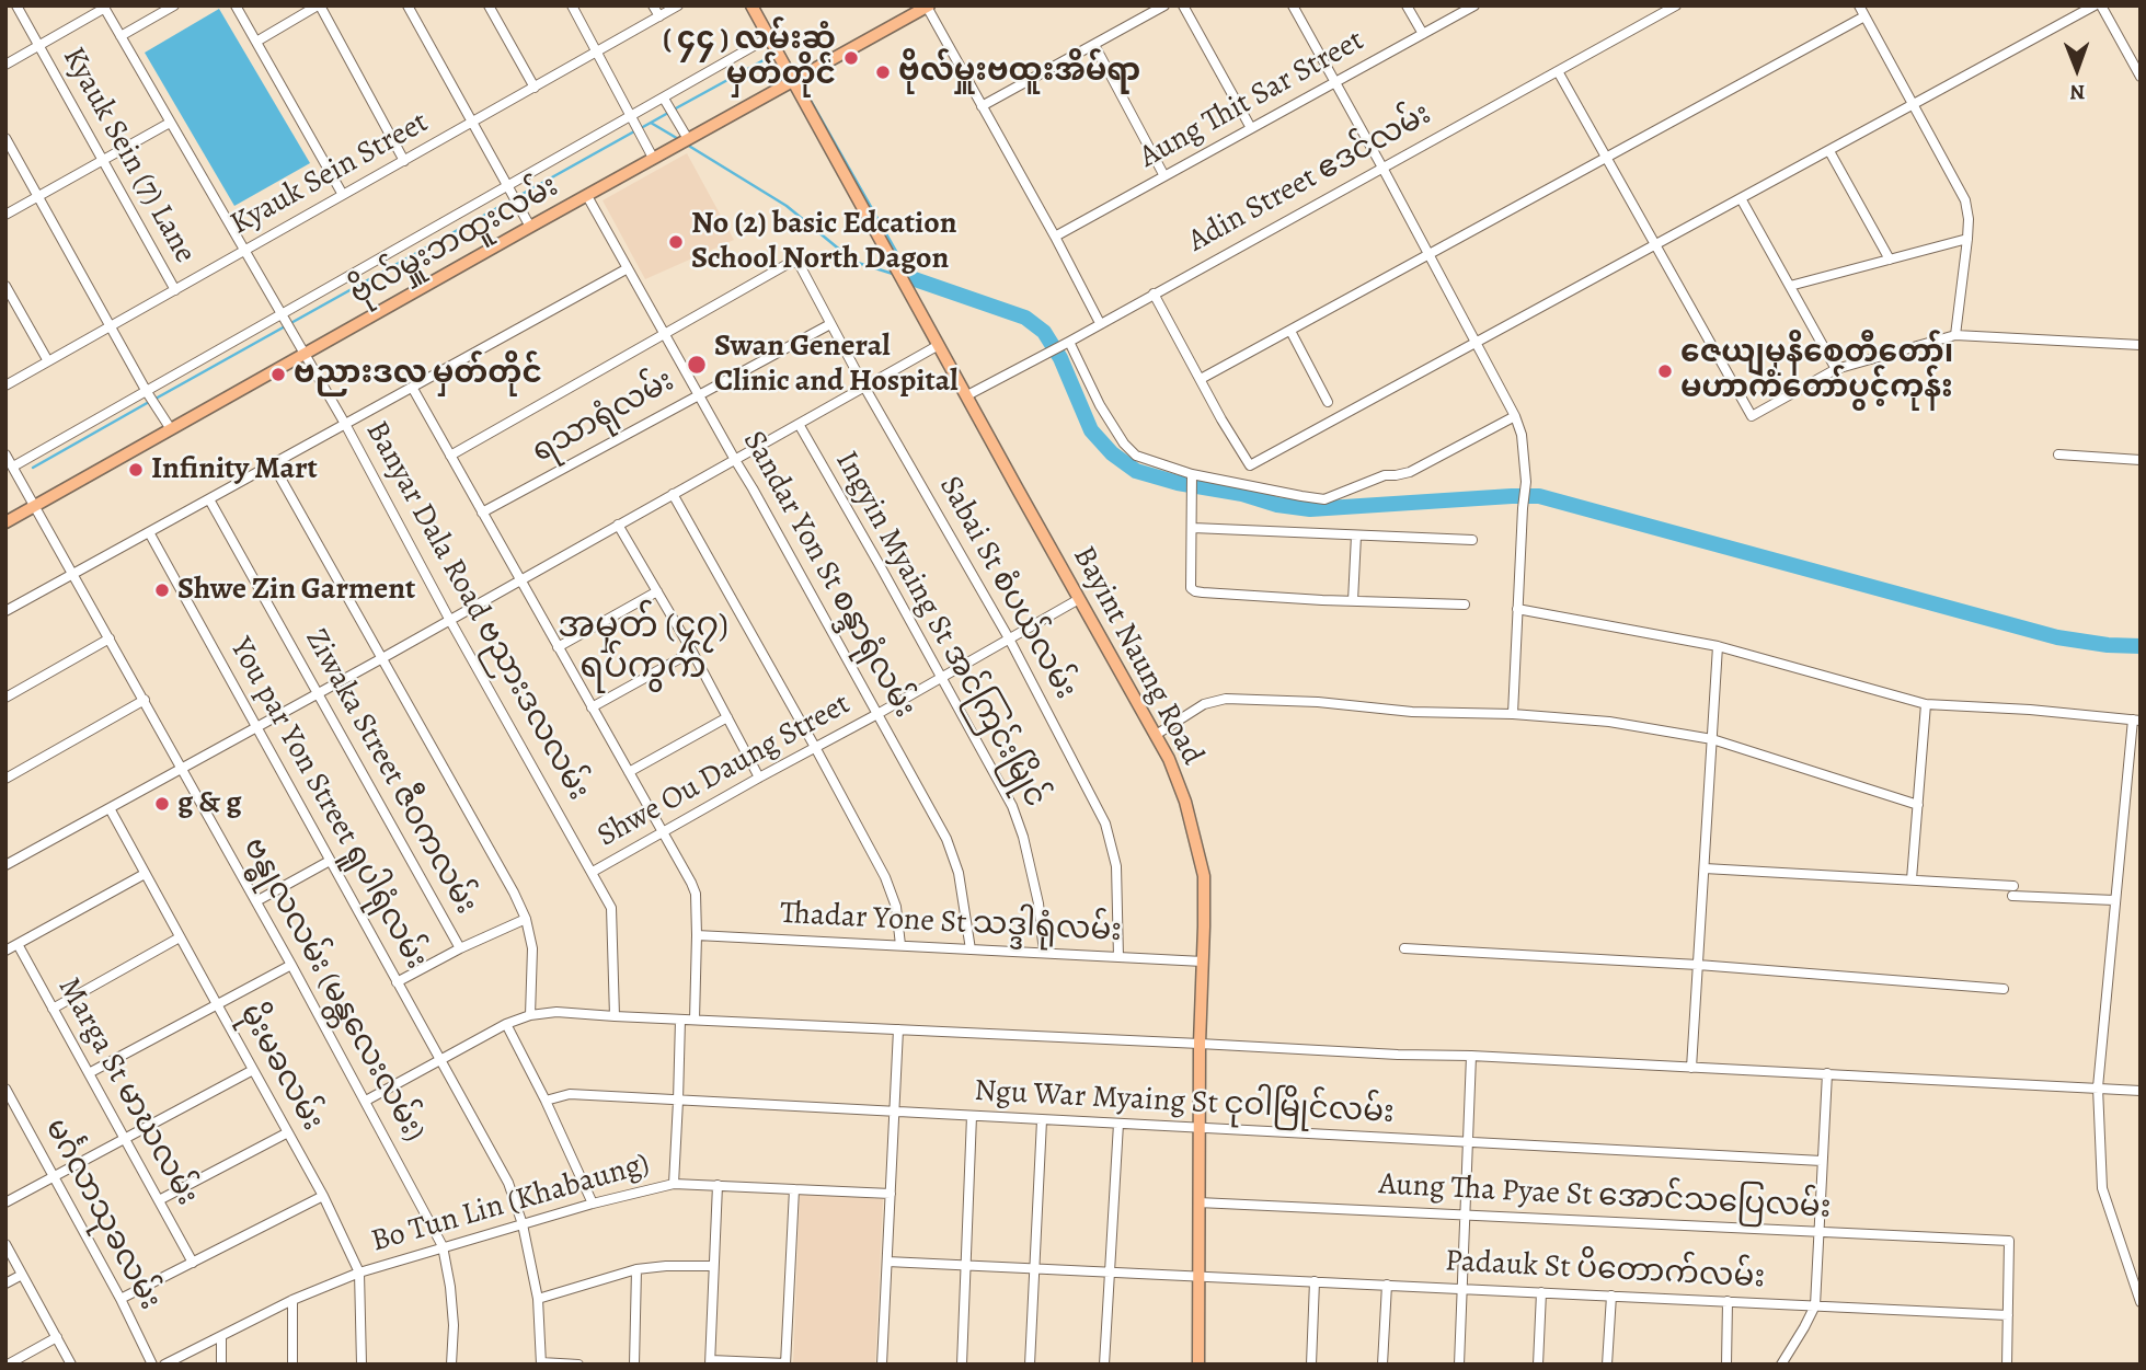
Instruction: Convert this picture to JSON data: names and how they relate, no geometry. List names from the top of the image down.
{
  "streets": {
    "main road": ["ဗိုလ်မှူးဘထူးလမ်း", "Bayint Naung Road"],
    "street": [
      "Aung Thit Sar Street",
      "Kyauk Sein (7) Lane",
      "Kyauk Sein Street",
      "Adin Street ဧဒင်လမ်း",
      "ရသာရုံလမ်း",
      "Sandar Yon St စန္ဒာရုံလမ်း",
      "Sabai St စံပယ်လမ်း",
      "Banyar Dala Road ဗညားဒလလမ်း",
      "Ingyin Myaing St အင်ကြင်းမြိုင်",
      "Shwe Ou Daung Street",
      "Ziwaka Street ဇီဝကလမ်း",
      "You par Yon Street ရူပါရုံလမ်း",
      "Thadar Yone St သဒ္ဒါရုံလမ်း",
      "ဗန္ဓုလလမ်း (မန္တလေးလမ်း)",
      "မိုးမခလမ်း",
      "Marga St မာဃလမ်း",
      "Ngu War Myaing St ငုဝါမြိုင်လမ်း",
      "Aung Tha Pyae St အောင်သပြေလမ်း",
      "Bo Tun Lin (Khabaung)",
      "မင်္ဂလာသုခလမ်း",
      "Padauk St ပိတောက်လမ်း"
    ]
  },
  "crossings": [
    ["Kyauk Sein (7) Lane", "Kyauk Sein Street"],
    ["Kyauk Sein Street", "Banyar Dala Road ဗညားဒလလမ်း"],
    ["Adin Street ဧဒင်လမ်း", "Bayint Naung Road"],
    ["ဗိုလ်မှူးဘထူးလမ်း", "Sandar Yon St စန္ဒာရုံလမ်း"],
    ["ဗိုလ်မှူးဘထူးလမ်း", "Banyar Dala Road ဗညားဒလလမ်း"],
    ["ဗိုလ်မှူးဘထူးလမ်း", "Bayint Naung Road"],
    ["ဗိုလ်မှူးဘထူးလမ်း", "ဗန္ဓုလလမ်း (မန္တလေးလမ်း)"],
    ["ရသာရုံလမ်း", "Sandar Yon St စန္ဒာရုံလမ်း"],
    ["ရသာရုံလမ်း", "Sabai St စံပယ်လမ်း"],
    ["Sandar Yon St စန္ဒာရုံလမ်း", "Sabai St စံပယ်လမ်း"],
    ["Sandar Yon St စန္ဒာရုံလမ်း", "Shwe Ou Daung Street"],
    ["Sandar Yon St စန္ဒာရုံလမ်း", "Thadar Yone St သဒ္ဒါရုံလမ်း"],
    ["Sabai St စံပယ်လမ်း", "Shwe Ou Daung Street"],
    ["Sabai St စံပယ်လမ်း", "Thadar Yone St သဒ္ဒါရုံလမ်း"],
    ["Banyar Dala Road ဗညားဒလလမ်း", "Shwe Ou Daung Street"],
    ["Ingyin Myaing St အင်ကြင်းမြိုင်", "Shwe Ou Daung Street"],
    ["Ingyin Myaing St အင်ကြင်းမြိုင်", "Thadar Yone St သဒ္ဒါရုံလမ်း"],
    ["Bayint Naung Road", "Shwe Ou Daung Street"],
    ["Bayint Naung Road", "Thadar Yone St သဒ္ဒါရုံလမ်း"],
    ["Bayint Naung Road", "Ngu War Myaing St ငုဝါမြိုင်လမ်း"],
    ["Bayint Naung Road", "Aung Tha Pyae St အောင်သပြေလမ်း"],
    ["Bayint Naung Road", "Padauk St ပိတောက်လမ်း"],
    ["You par Yon Street ရူပါရုံလမ်း", "Bo Tun Lin (Khabaung)"],
    ["ဗန္ဓုလလမ်း (မန္တလေးလမ်း)", "Bo Tun Lin (Khabaung)"],
    ["မိုးမခလမ်း", "Bo Tun Lin (Khabaung)"],
    ["Aung Tha Pyae St အောင်သပြေလမ်း", "Padauk St ပိတောက်လမ်း"]
  ],
  "districts": ["အမှတ် (၄၇) ရပ်ကွက်"],
  "places": [
    "( ၄၄ ) လမ်းဆုံ မှတ်တိုင်",
    "ဗိုလ်မှူးဗထူးအိမ်ရာ",
    "No (2) basic Edcation School North Dagon",
    "Swan General Clinic and Hospital",
    "ဇေယျမုနိစေတီတော်၊ မဟာကံတော်ပွင့်ကုန်း",
    "ဗညားဒလ မှတ်တိုင်",
    "Infinity Mart",
    "Shwe Zin Garment",
    "g & g"
  ],
  "north": "bottom"
}
